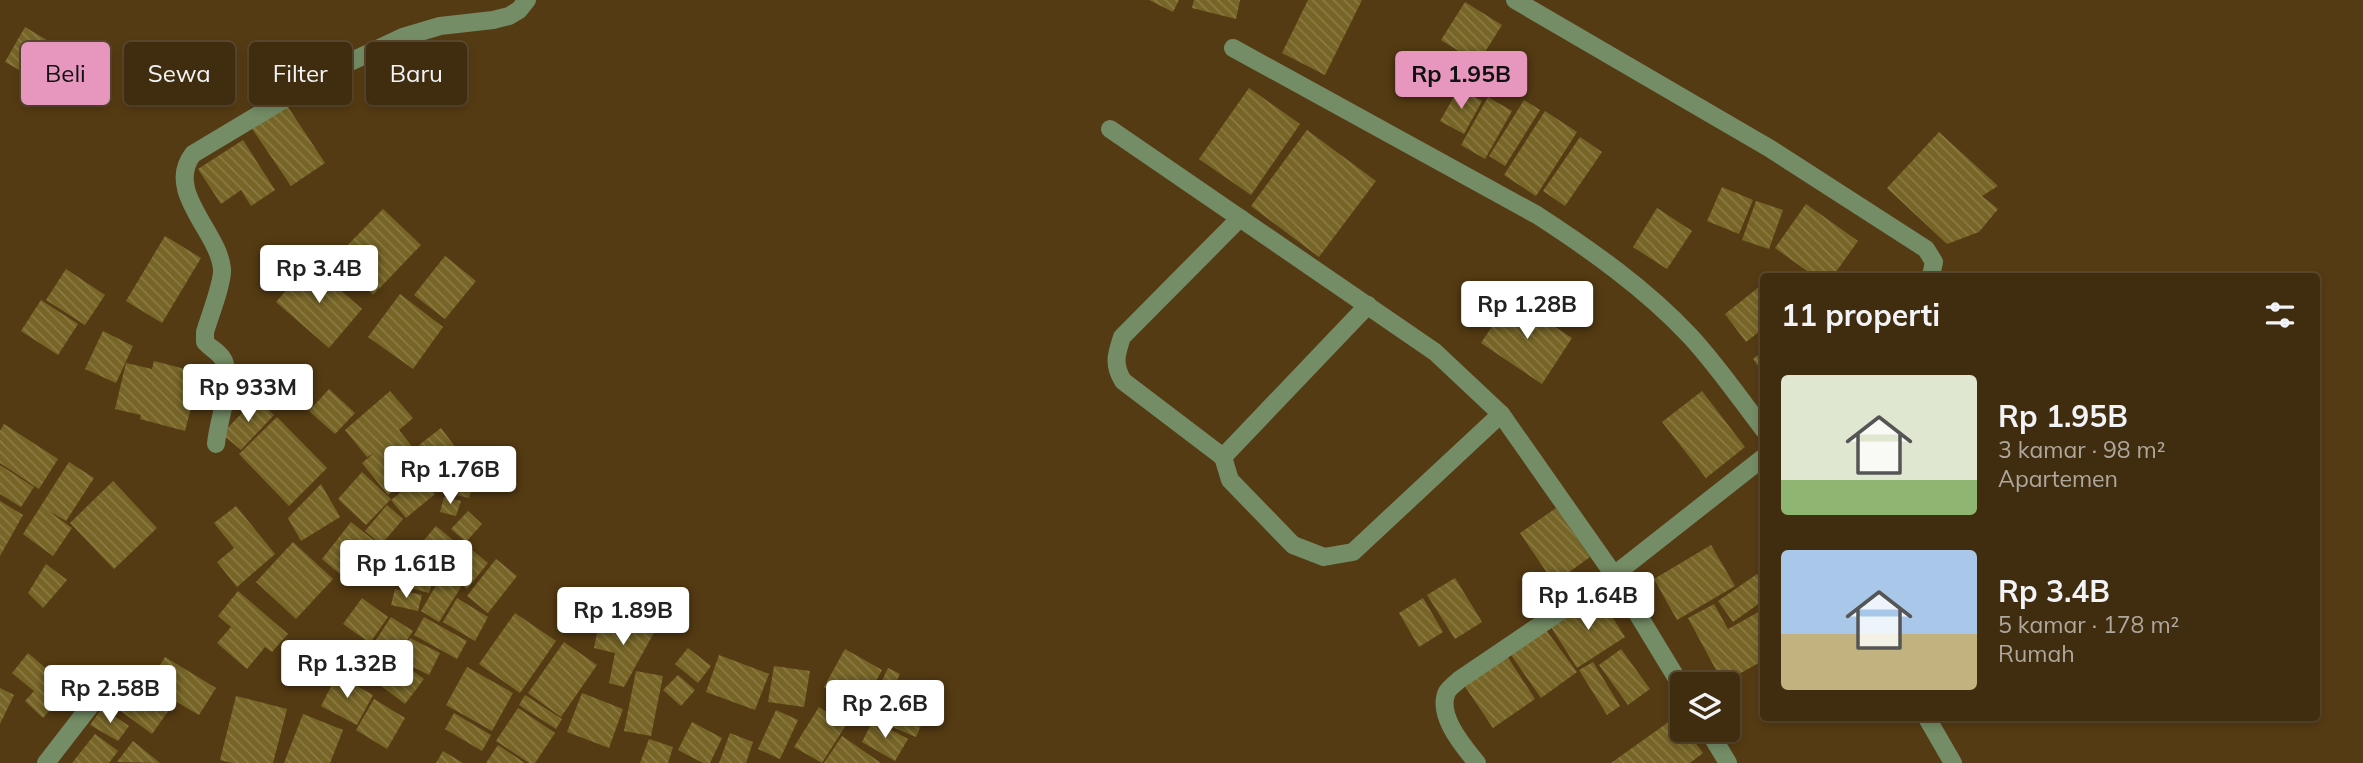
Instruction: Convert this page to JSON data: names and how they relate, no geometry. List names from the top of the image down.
{
  "page": {
    "chip": [
      "Beli",
      "Sewa",
      "Filter",
      "Baru"
    ],
    "price": [
      "Rp 1.95B",
      "Rp 3.4B",
      "Rp 1.28B",
      "Rp 933M",
      "Rp 1.76B",
      "Rp 1.61B",
      "Rp 1.64B",
      "Rp 1.89B",
      "Rp 1.32B",
      "Rp 2.58B",
      "Rp 2.6B"
    ],
    "heading": "11 properti",
    "list": [
      {
        "name": "Rp 1.95B",
        "note": "3 kamar · 98 m² · Apartemen"
      },
      {
        "name": "Rp 3.4B",
        "note": "5 kamar · 178 m² · Rumah"
      }
    ]
  }
}
